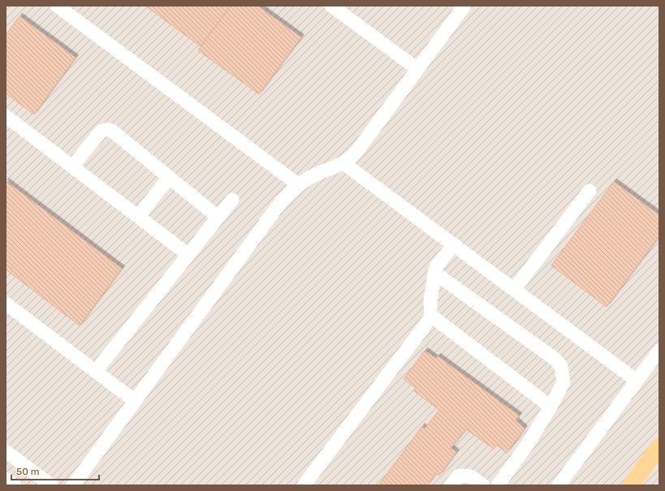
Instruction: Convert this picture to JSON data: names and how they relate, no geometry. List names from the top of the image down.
{
  "scale_bar": "50 m"
}
